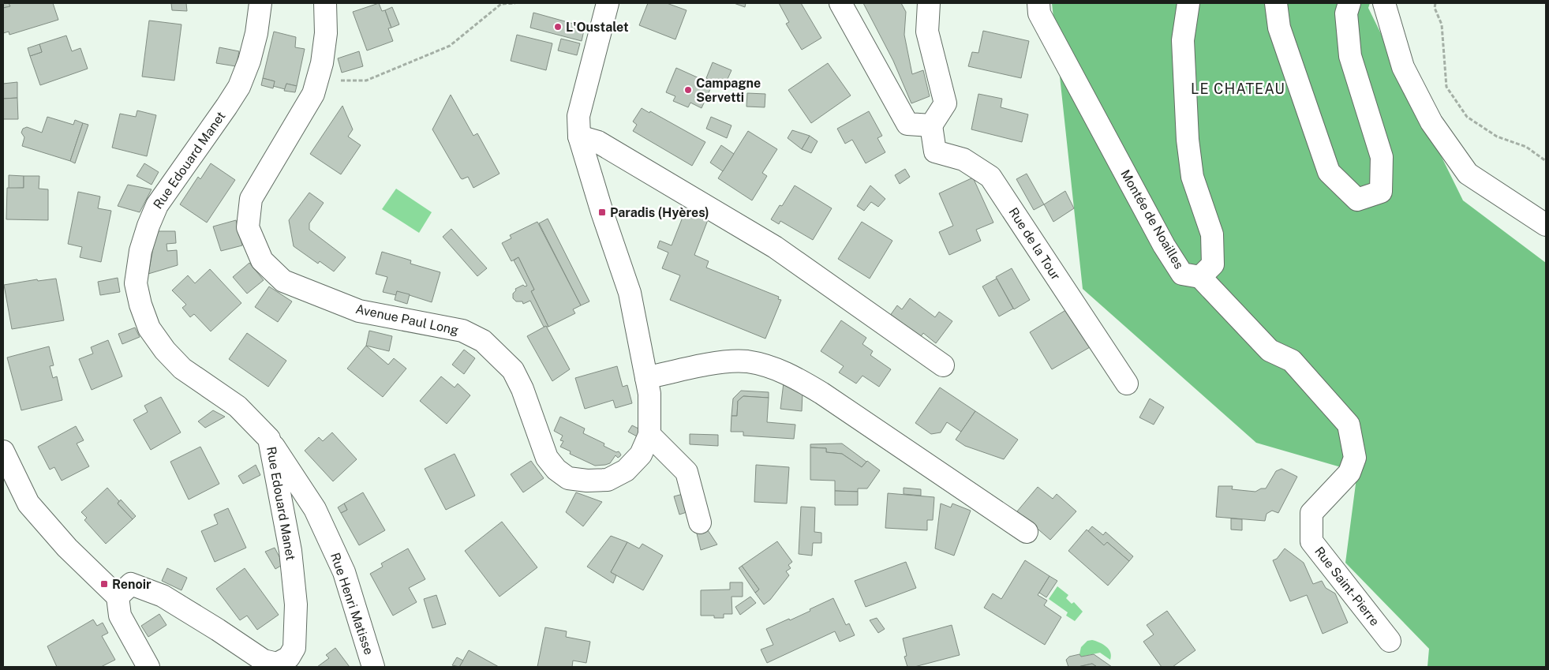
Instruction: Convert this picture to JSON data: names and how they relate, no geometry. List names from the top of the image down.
{
  "streets": {
    "street": [
      "Rue Edouard Manet",
      "Montée de Noailles",
      "Rue de la Tour",
      "Avenue Paul Long",
      "Rue Saint-Pierre",
      "Rue Henri Matisse"
    ]
  },
  "crossings": [
    ["Rue Edouard Manet", "Rue Henri Matisse"],
    ["Montée de Noailles", "Rue Saint-Pierre"]
  ],
  "districts": ["LE CHATEAU"],
  "places": {
    "other": ["L'Oustalet", "Campagne Servetti"],
    "transit": ["Paradis (Hyères)", "Renoir"]
  }
}
